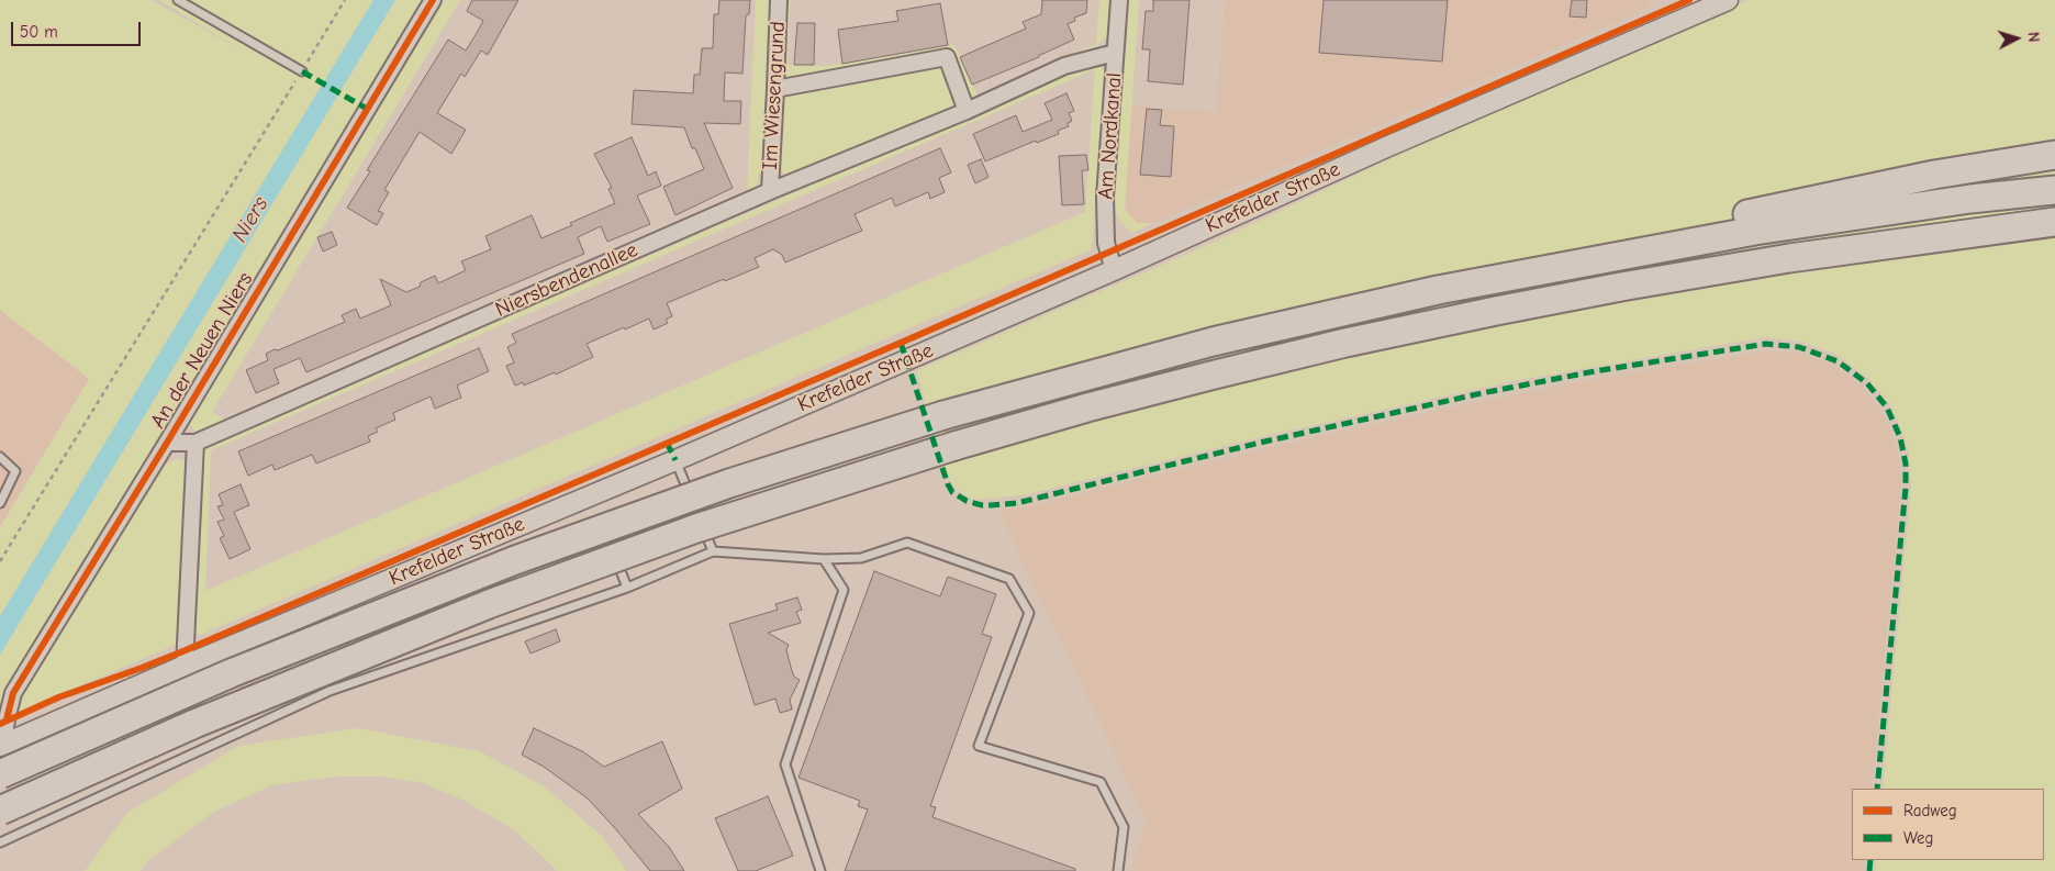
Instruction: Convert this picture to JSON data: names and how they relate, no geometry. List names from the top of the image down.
{
  "streets": {
    "street": [
      "Im Wiesengrund",
      "Am Nordkanal",
      "Krefelder Straße",
      "Niersbendenallee",
      "An der Neuen Niers"
    ]
  },
  "crossings": [
    ["Im Wiesengrund", "Niersbendenallee"],
    ["Am Nordkanal", "Krefelder Straße"],
    ["Am Nordkanal", "Niersbendenallee"],
    ["Krefelder Straße", "An der Neuen Niers"],
    ["Niersbendenallee", "An der Neuen Niers"]
  ],
  "water": ["Niers"],
  "legend": ["Radweg", "Weg"],
  "scale_bar": "50 m",
  "north": "right"
}
